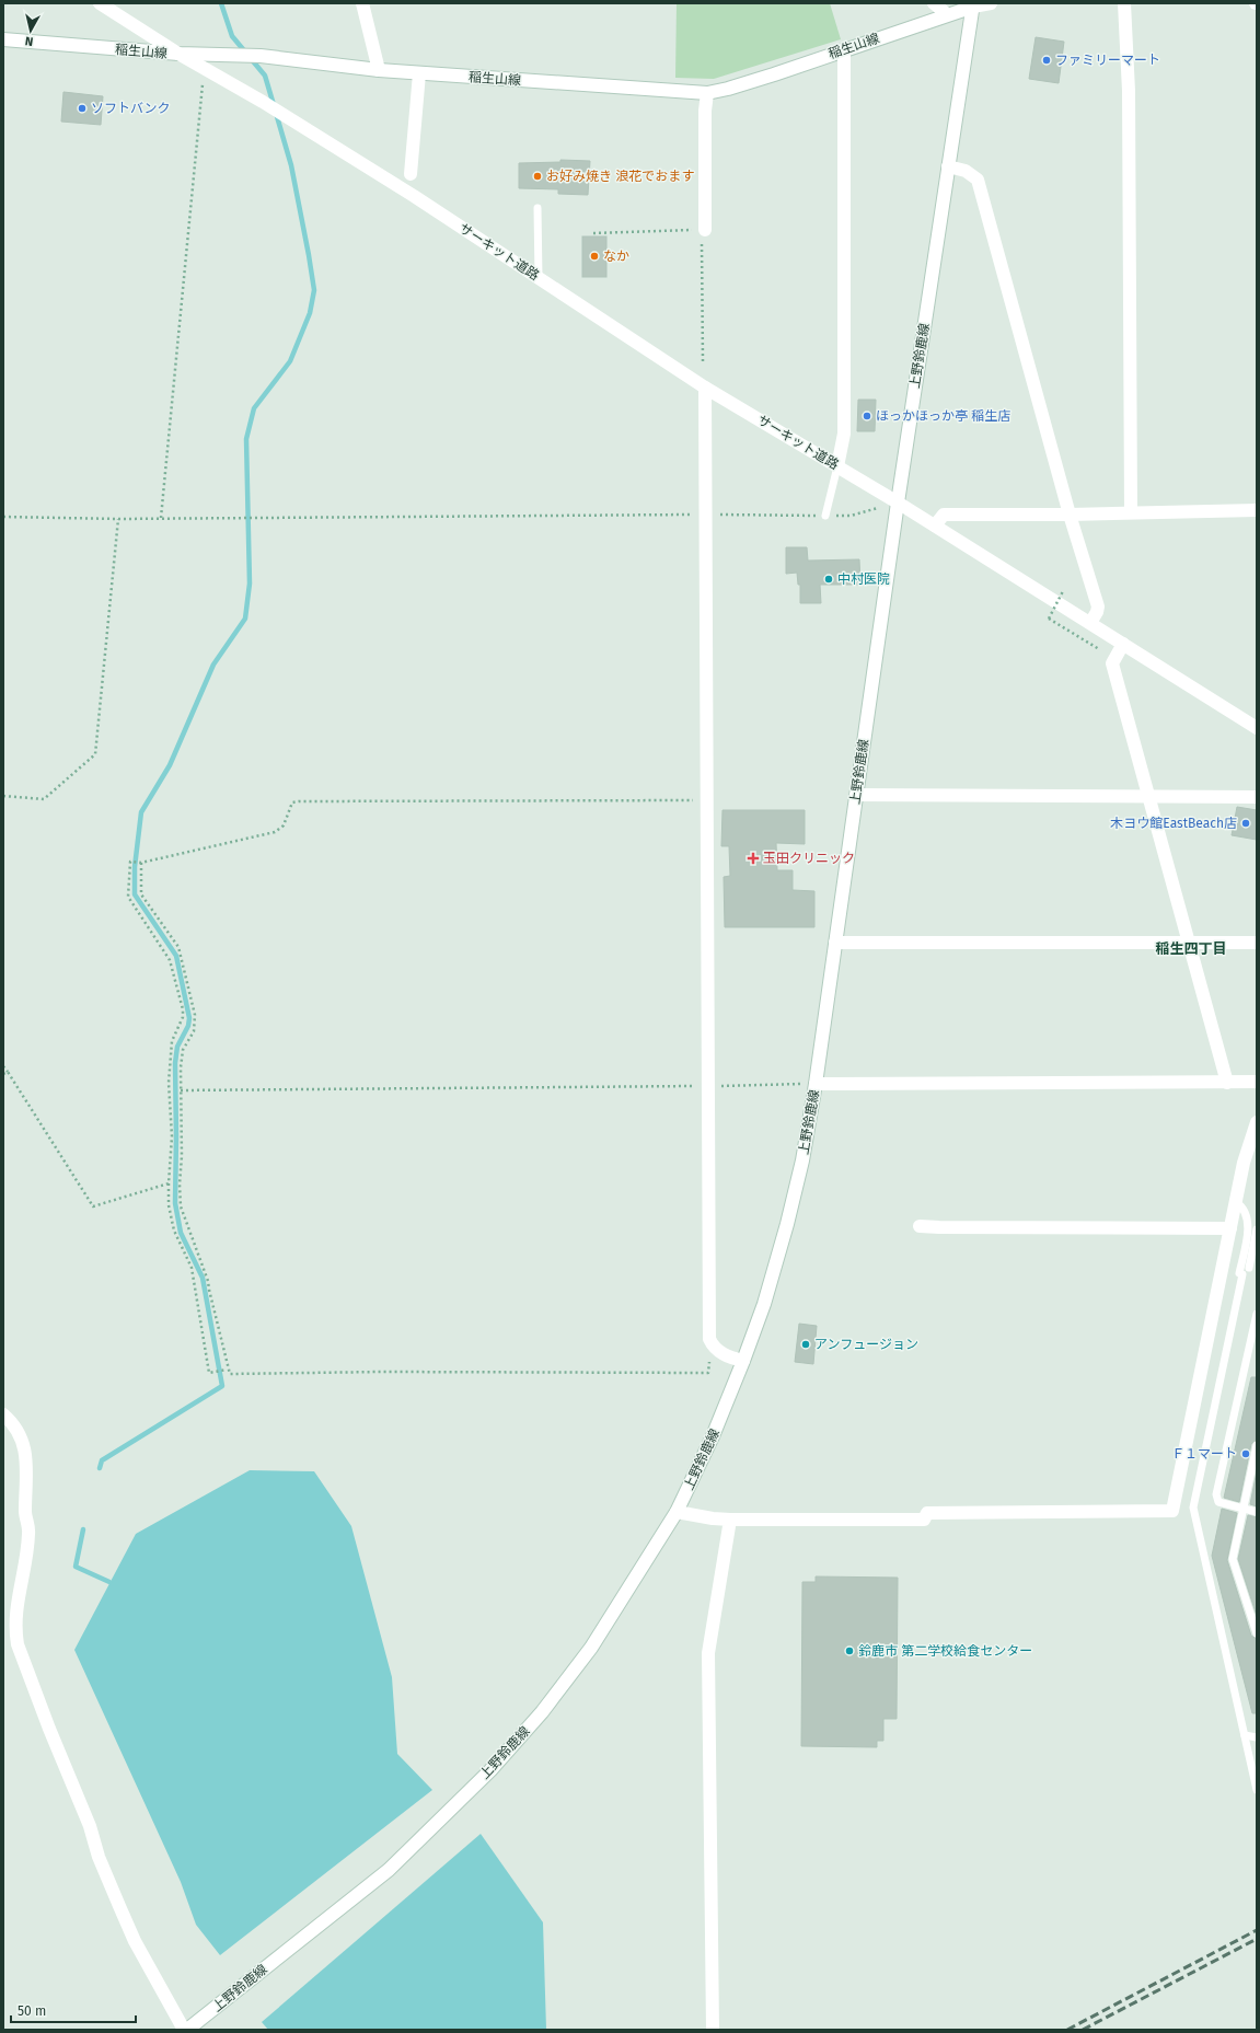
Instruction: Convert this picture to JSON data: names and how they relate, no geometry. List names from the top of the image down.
{
  "streets": {
    "street": ["稲生山線", "サーキット道路", "上野鈴鹿線"]
  },
  "crossings": [
    ["稲生山線", "サーキット道路"],
    ["稲生山線", "上野鈴鹿線"],
    ["サーキット道路", "上野鈴鹿線"]
  ],
  "districts": ["稲生四丁目"],
  "places": {
    "other": [
      "ファミリーマート",
      "ソフトバンク",
      "お好み焼き 浪花でおます",
      "なか",
      "ほっかほっか亭 稲生店",
      "中村医院",
      "木ヨウ館EastBeach店",
      "アンフュージョン",
      "Ｆ１マート",
      "鈴鹿市 第二学校給食センター"
    ],
    "health": ["玉田クリニック"]
  },
  "scale_bar": "50 m",
  "north": "bottom"
}
